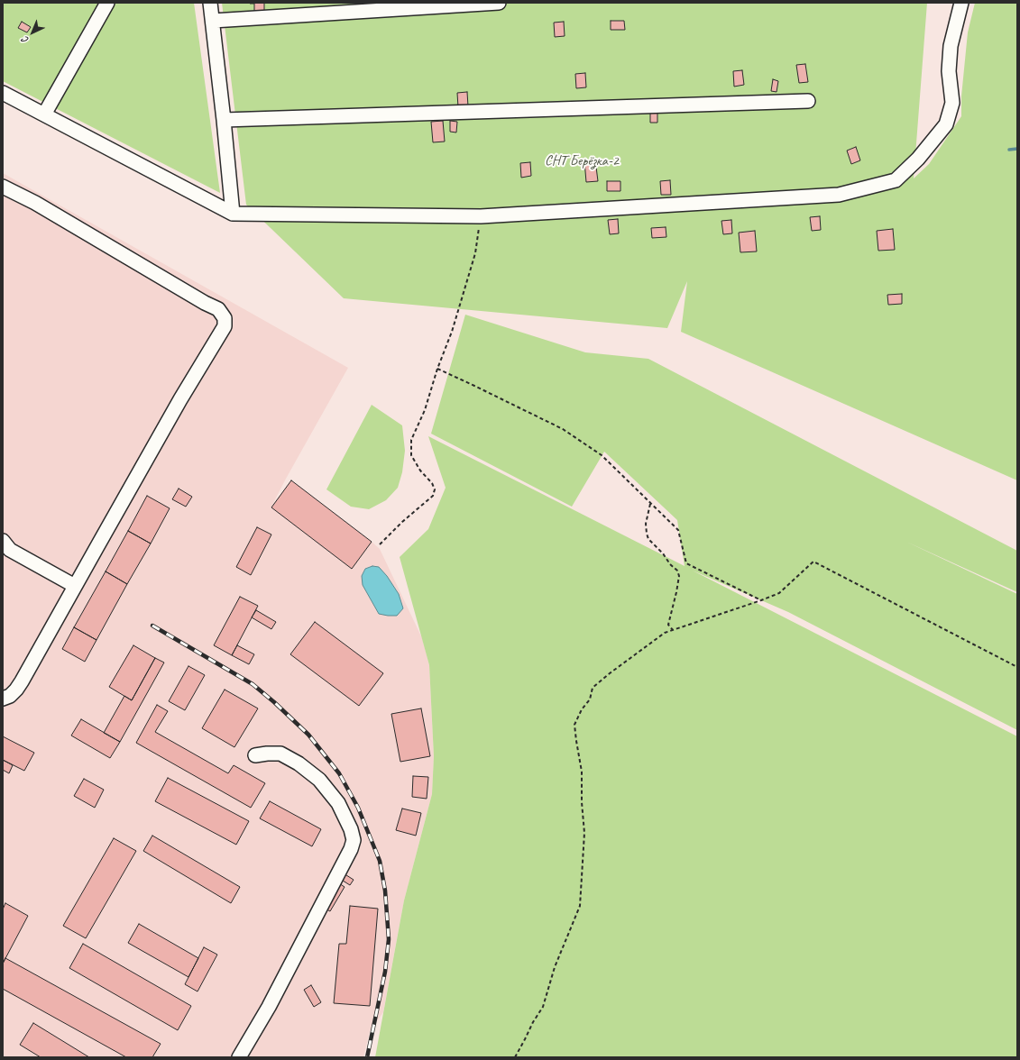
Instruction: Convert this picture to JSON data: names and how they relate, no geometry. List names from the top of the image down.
{
  "parks": ["СНТ Берёзка-2"],
  "north": "bottom left"
}
